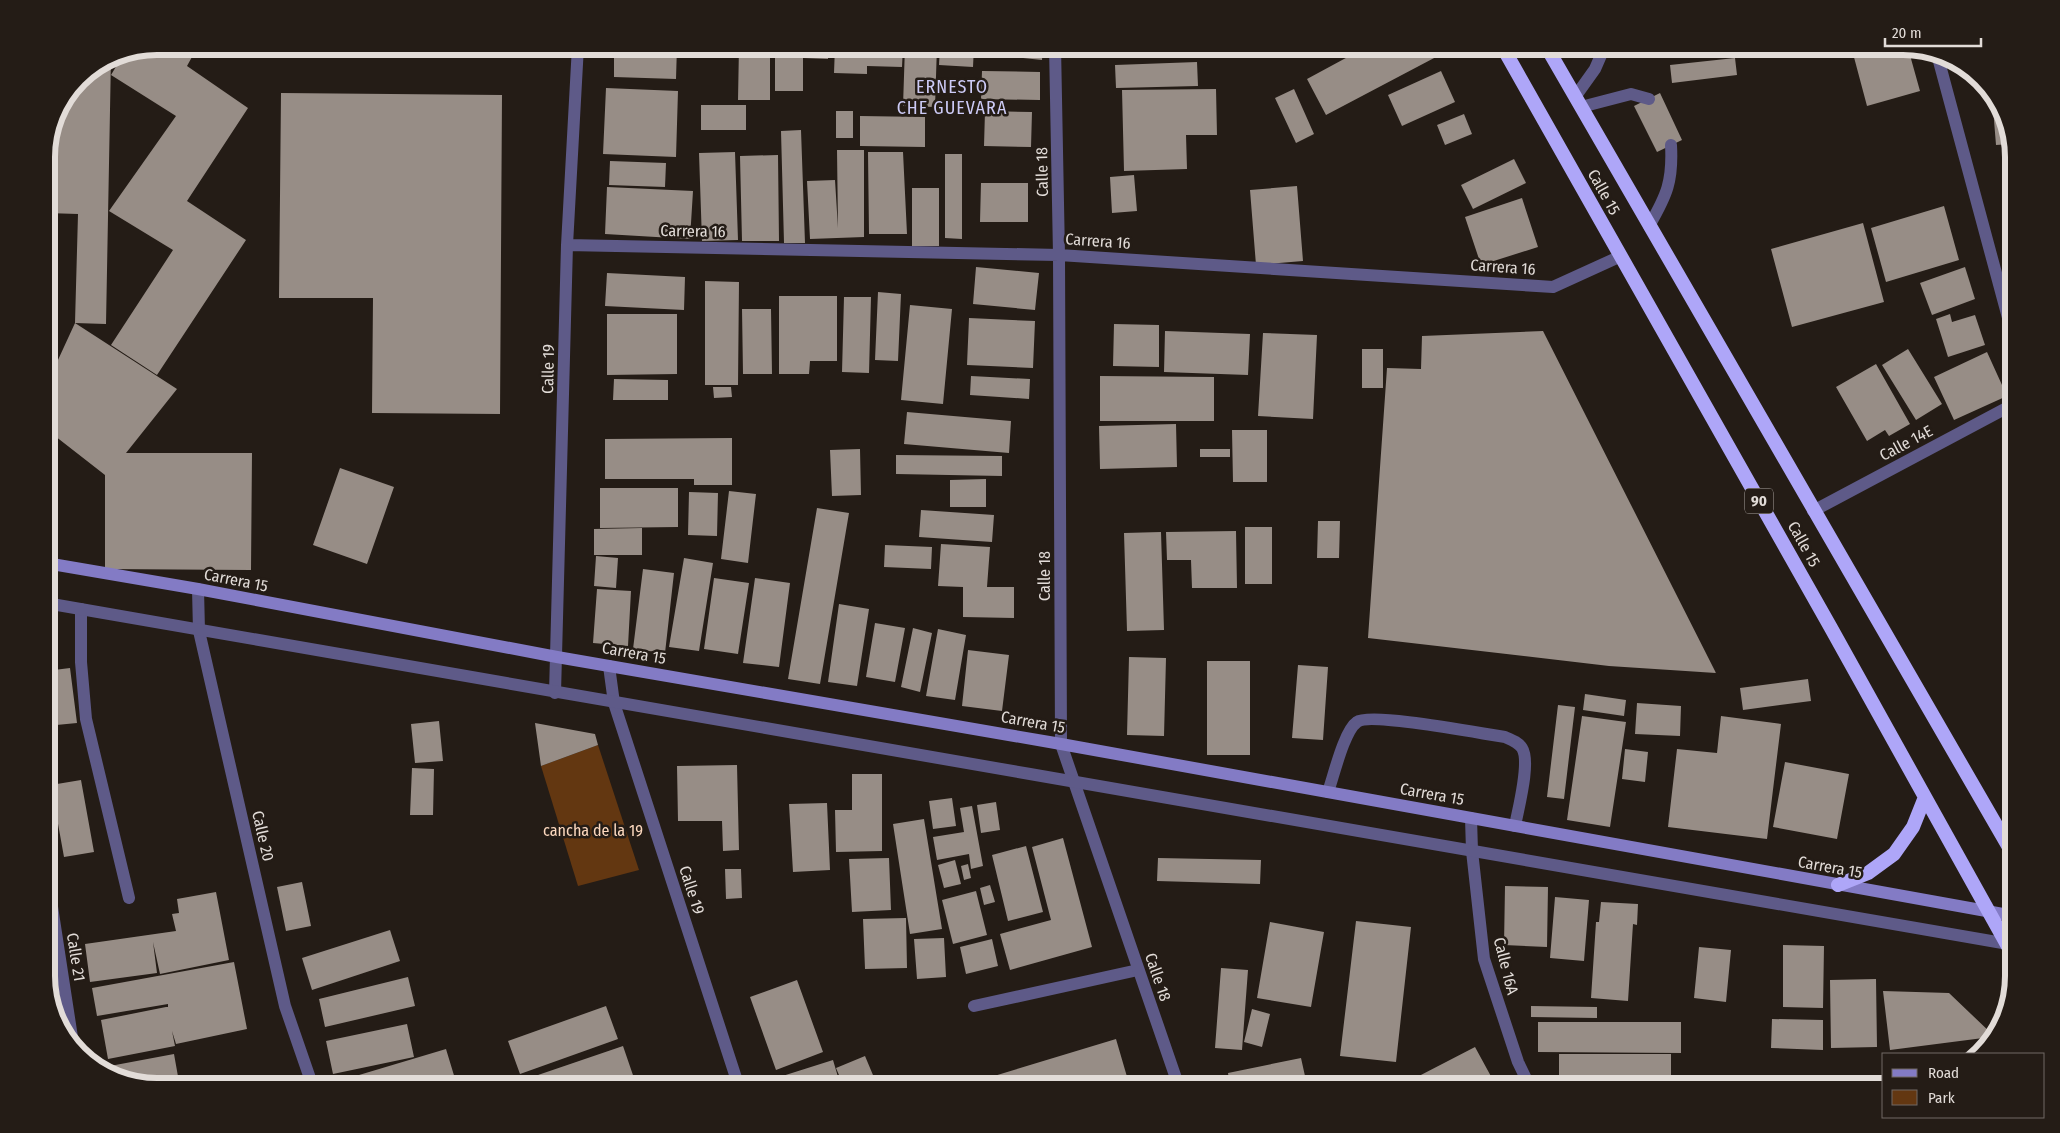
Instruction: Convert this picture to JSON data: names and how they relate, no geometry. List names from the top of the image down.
{
  "streets": {
    "highway": ["Calle 15", "90"],
    "main road": ["Carrera 15"],
    "street": [
      "Calle 18",
      "Carrera 16",
      "Calle 19",
      "Calle 14E",
      "Calle 20",
      "Calle 21",
      "Calle 16A"
    ]
  },
  "crossings": [
    ["Calle 18", "Carrera 16"],
    ["Calle 18", "Carrera 15"],
    ["Calle 15", "Carrera 16"],
    ["Calle 15", "Calle 14E"],
    ["Calle 15", "Carrera 15"],
    ["Carrera 16", "Calle 19"],
    ["Calle 19", "Carrera 15"],
    ["Carrera 15", "Calle 20"],
    ["Carrera 15", "Calle 16A"]
  ],
  "districts": ["ERNESTO CHE GUEVARA"],
  "parks": ["cancha de la 19"],
  "legend": ["Road", "Park"],
  "scale_bar": "20 m"
}
